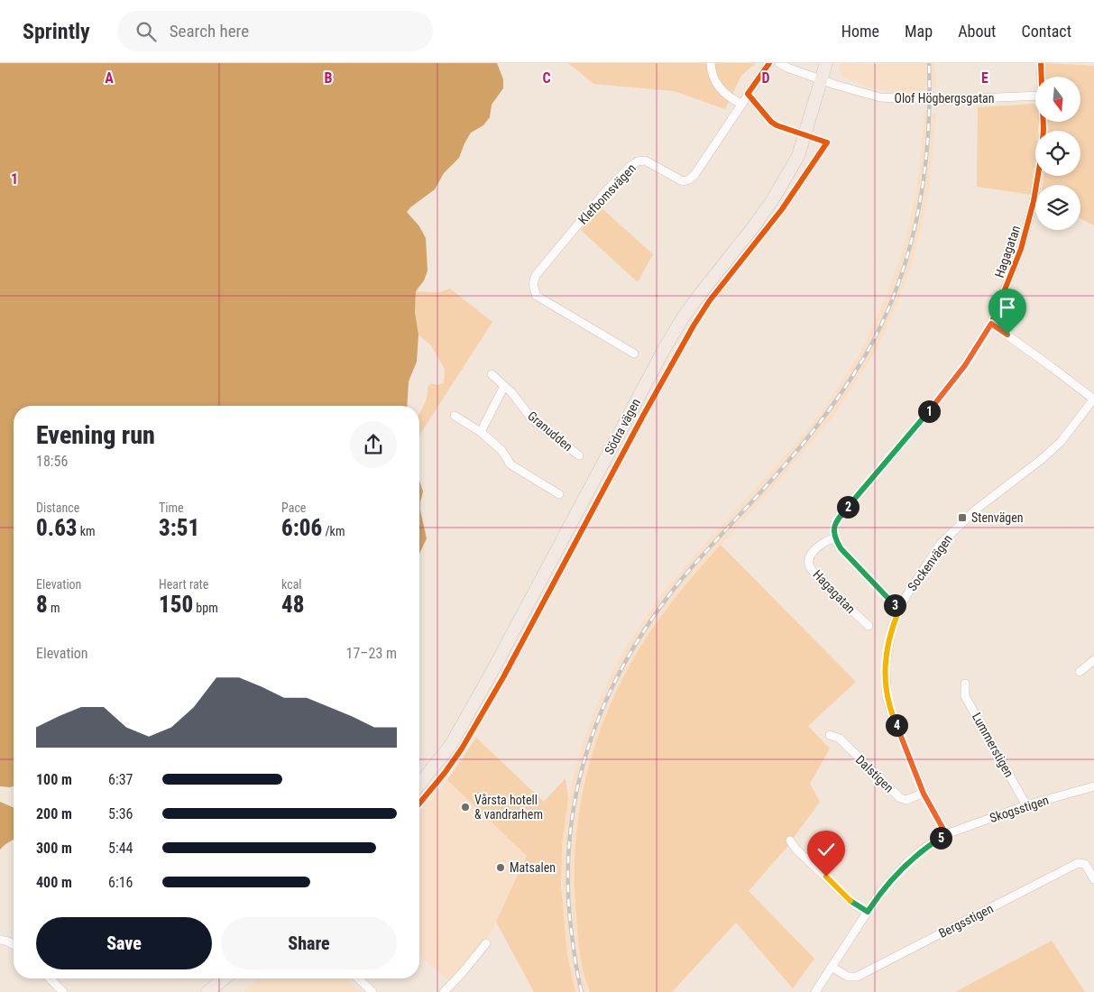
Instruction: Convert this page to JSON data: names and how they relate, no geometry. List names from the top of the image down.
{
  "streets": {
    "highway": ["Södra vägen"],
    "street": [
      "Olof Högbergsgatan",
      "Klefbomsvägen",
      "Hagagatan",
      "Granudden",
      "Sockenvägen",
      "Lummerstigen",
      "Dalstigen",
      "Skogsstigen",
      "Bergsstigen"
    ]
  },
  "crossings": [
    ["Olof Högbergsgatan", "Södra vägen"],
    ["Sockenvägen", "Dalstigen"],
    ["Sockenvägen", "Skogsstigen"],
    ["Lummerstigen", "Skogsstigen"]
  ],
  "places": {
    "transit": ["Stenvägen"],
    "other": ["Vårsta hotell & vandrarhem", "Matsalen"]
  },
  "north": "bottom",
  "page": {
    "header": "Sprintly",
    "search": "Search here",
    "nav": [
      "Home",
      "Map",
      "About",
      "Contact"
    ],
    "pins": [
      "1",
      "2",
      "3",
      "4",
      "5"
    ],
    "heading": ["Evening run", "18:56"],
    "stats": [
      ["Distance", "0.63 km"],
      ["Time", "3:51"],
      ["Pace", "6:06 /km"],
      ["Elevation", "8 m"],
      ["Heart rate", "150 bpm"],
      ["kcal", "48"]
    ],
    "chart": ["Elevation", "17–23 m"],
    "list": [
      {
        "name": "100 m",
        "note": "6:37"
      },
      {
        "name": "200 m",
        "note": "5:36"
      },
      {
        "name": "300 m",
        "note": "5:44"
      },
      {
        "name": "400 m",
        "note": "6:16"
      }
    ],
    "buttons": ["Save", "Share"]
  },
  "grid": {
    "columns": [
      "A",
      "B",
      "C",
      "D",
      "E"
    ],
    "rows": ["1"]
  }
}
